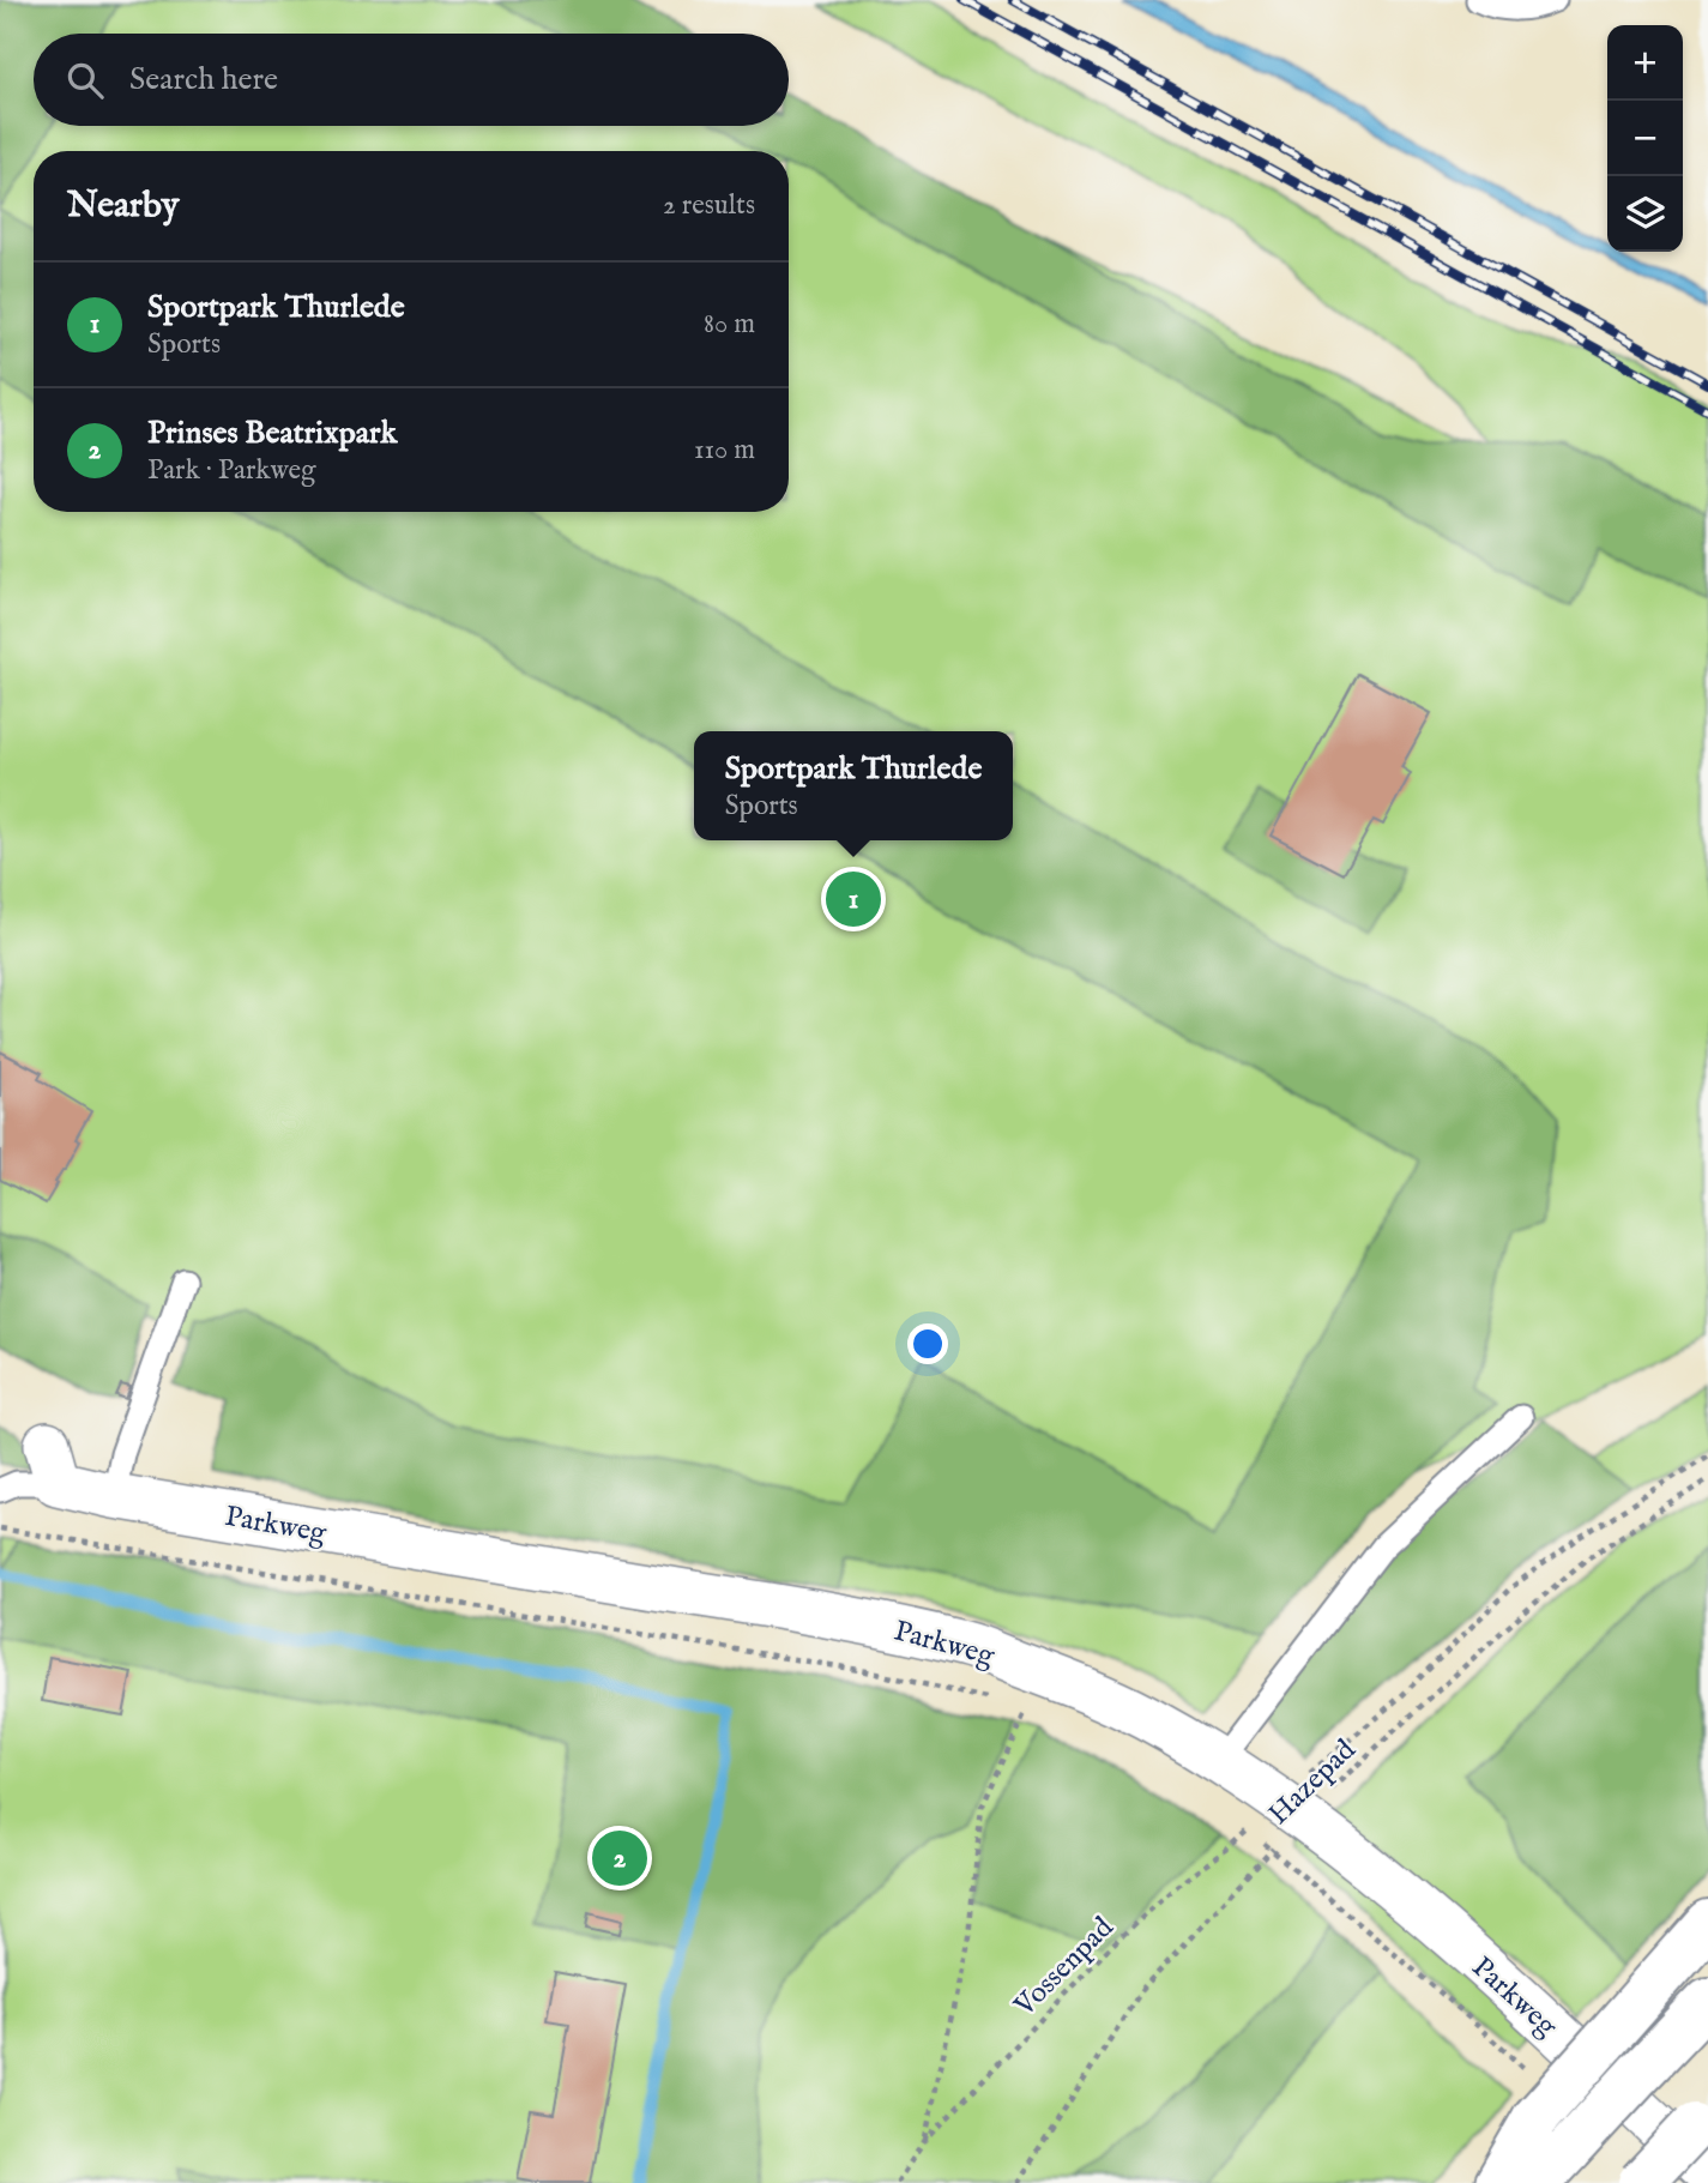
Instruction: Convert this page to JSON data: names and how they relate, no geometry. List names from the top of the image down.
{
  "streets": {
    "street": ["Parkweg"],
    "path": ["Hazepad", "Vossenpad"]
  },
  "crossings": [
    ["Parkweg", "Hazepad"],
    ["Parkweg", "Vossenpad"],
    ["Hazepad", "Vossenpad"]
  ],
  "page": {
    "map_buttons": ["+", "−"],
    "search": "Search here",
    "heading": ["Nearby", "2 results"],
    "list": [
      {
        "mark": "1",
        "name": "Sportpark Thurlede",
        "note": "Sports",
        "value": "80 m"
      },
      {
        "mark": "2",
        "name": "Prinses Beatrixpark",
        "note": "Park · Parkweg",
        "value": "110 m"
      }
    ],
    "popup": ["Sportpark Thurlede", "Sports"],
    "pins": ["1", "2"]
  }
}
